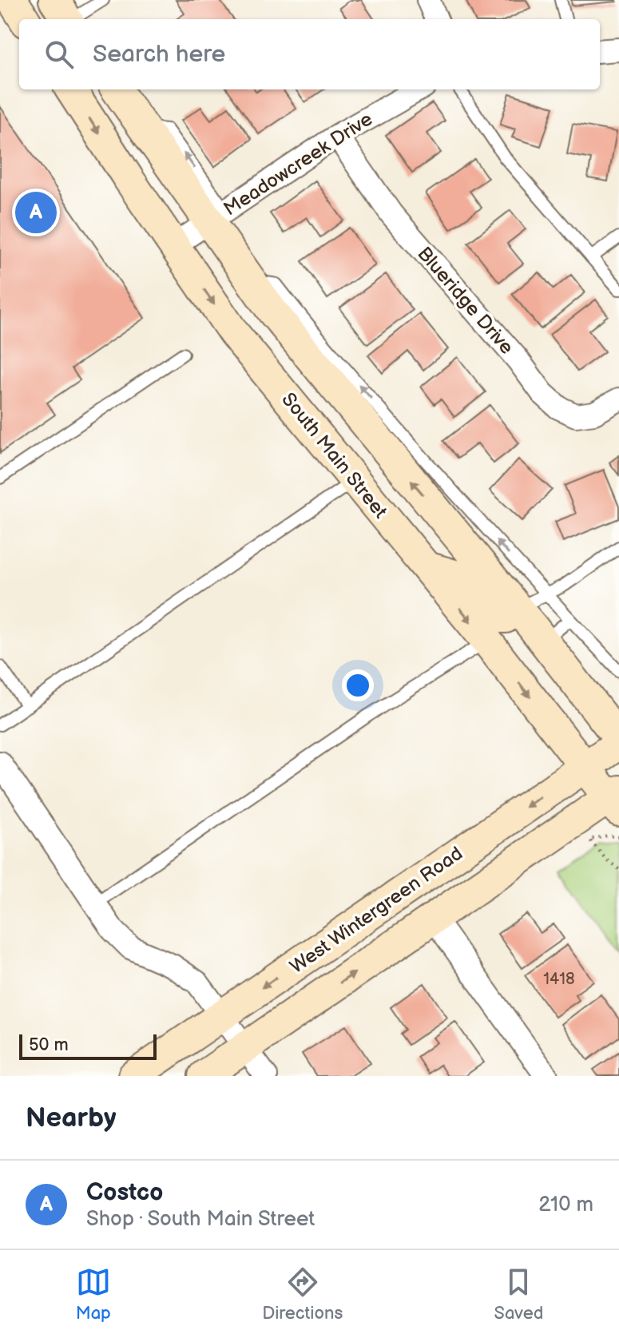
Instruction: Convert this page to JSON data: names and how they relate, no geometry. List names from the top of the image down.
{
  "streets": {
    "street": [
      "Meadowcreek Drive",
      "Blueridge Drive",
      "South Main Street",
      "West Wintergreen Road"
    ]
  },
  "crossings": [
    ["Meadowcreek Drive", "Blueridge Drive"],
    ["Meadowcreek Drive", "South Main Street"],
    ["South Main Street", "West Wintergreen Road"]
  ],
  "house_numbers": ["1418"],
  "scale_bar": "50 m",
  "page": {
    "search": "Search here",
    "pins": "A",
    "scale": "50 m",
    "heading": "Nearby",
    "list": [
      {
        "mark": "A",
        "name": "Costco",
        "note": "Shop · South Main Street",
        "value": "210 m"
      }
    ],
    "nav": ["Map", "Directions", "Saved"]
  }
}
